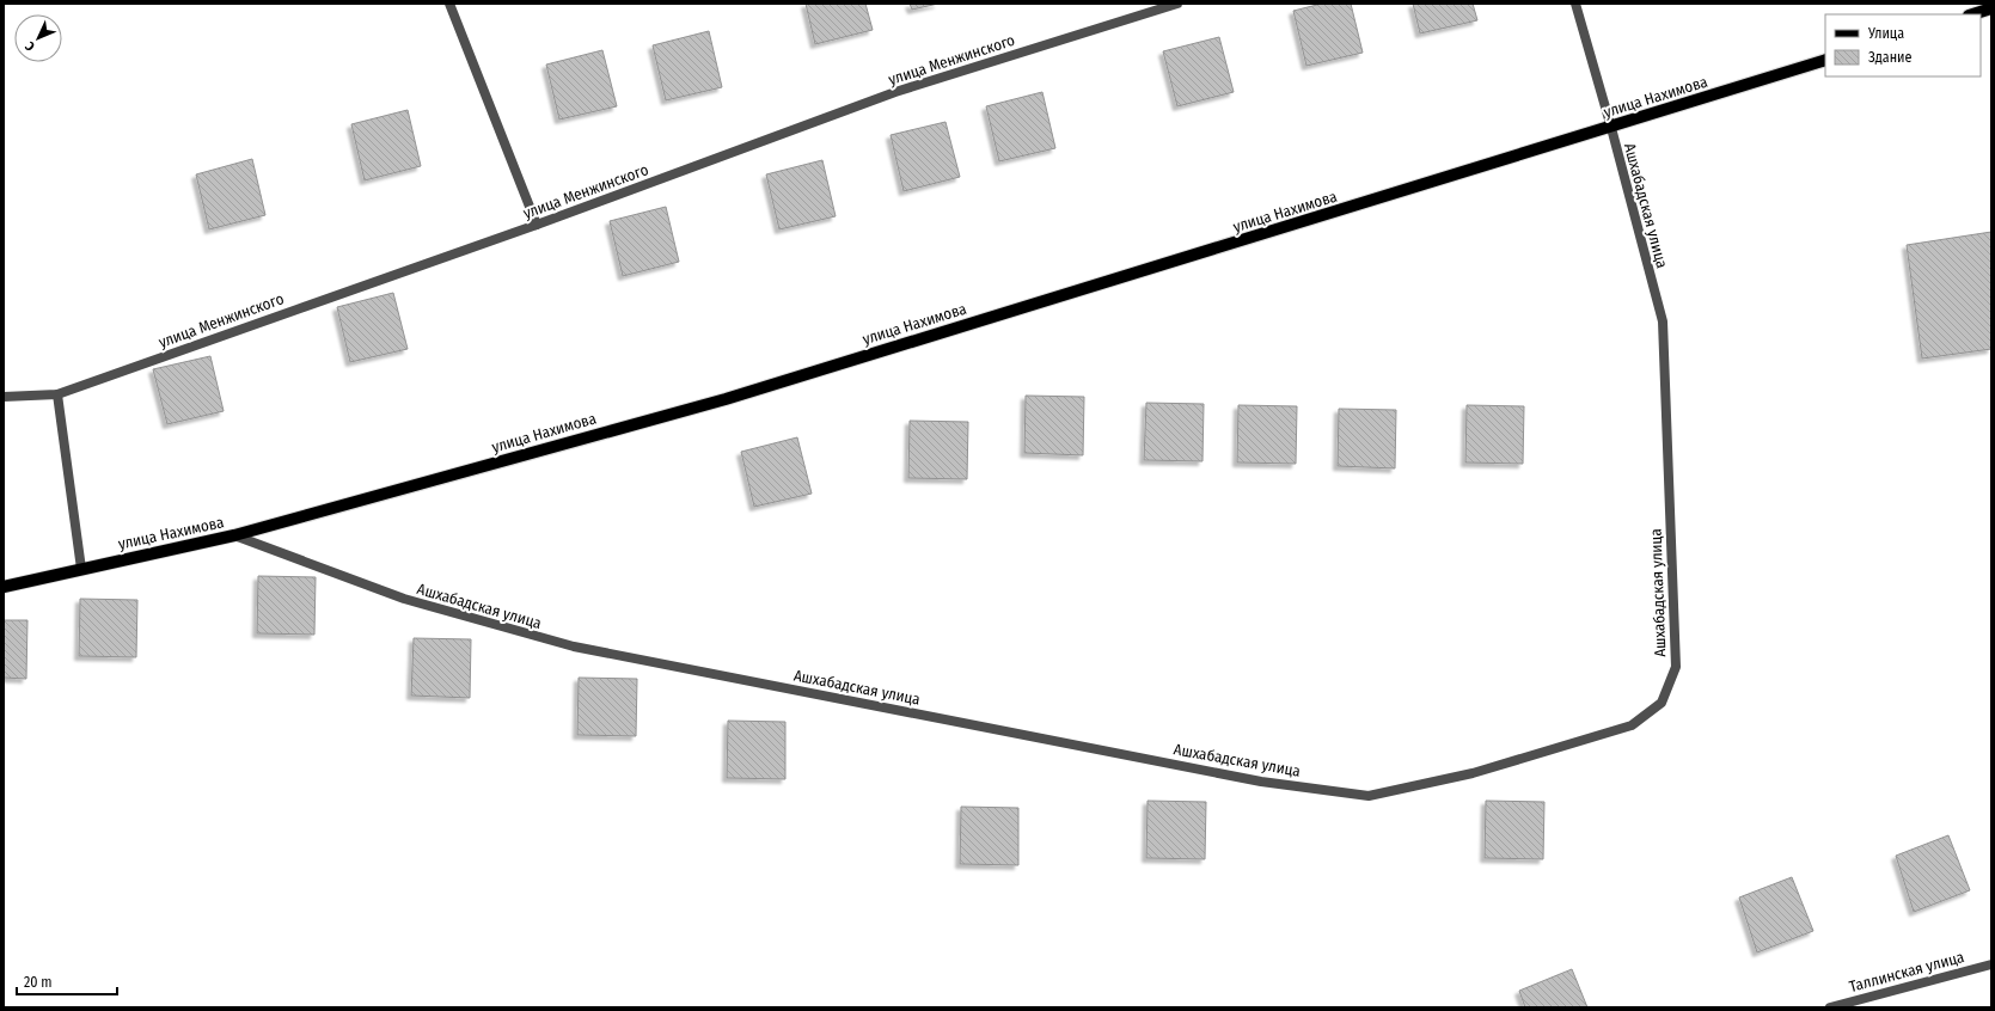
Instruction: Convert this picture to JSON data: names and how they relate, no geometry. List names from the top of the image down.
{
  "streets": {
    "main road": ["улица Нахимова"],
    "street": ["улица Менжинского", "Ашхабадская улица", "Таллинская улица"]
  },
  "crossings": [
    ["улица Нахимова", "Ашхабадская улица"]
  ],
  "legend": ["Улица", "Здание"],
  "scale_bar": "20 m",
  "north": "bottom left"
}
